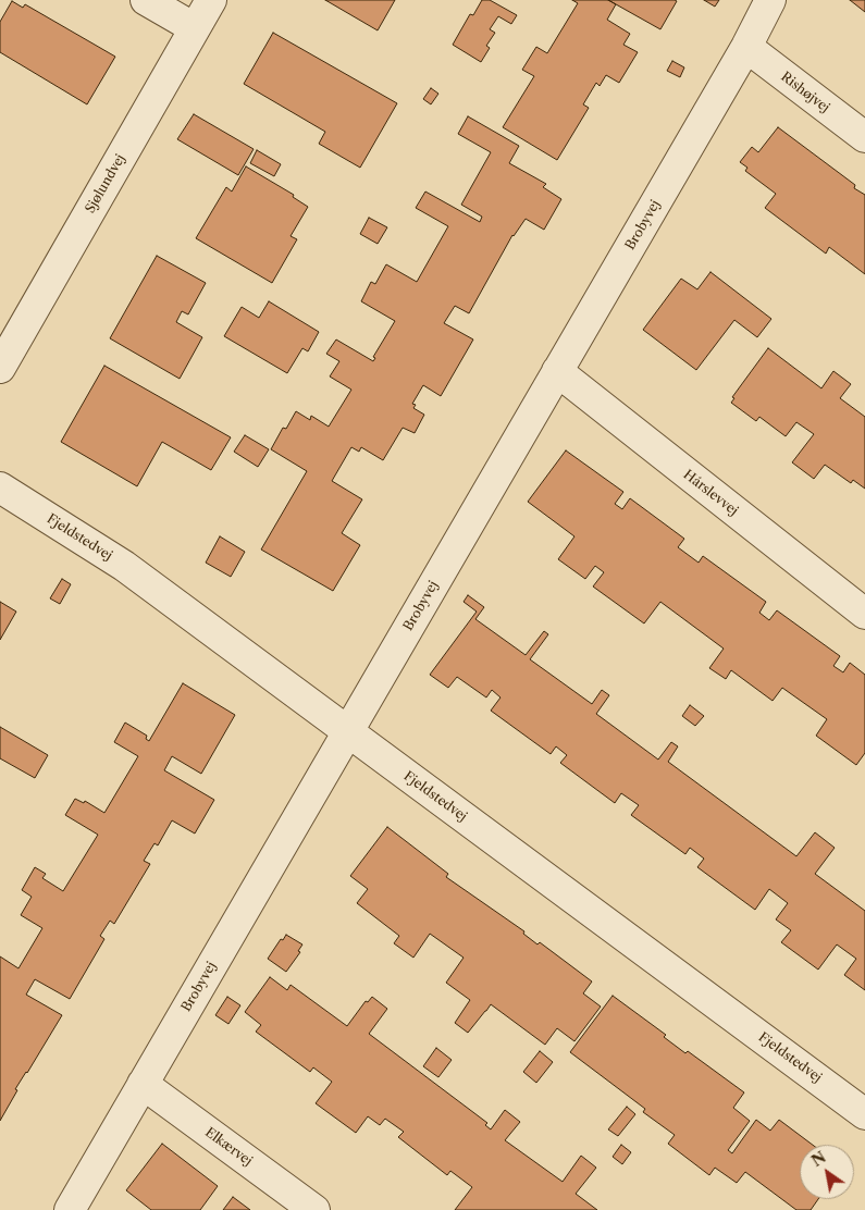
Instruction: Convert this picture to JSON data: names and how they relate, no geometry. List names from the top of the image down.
{
  "streets": {
    "street": [
      "Rishøjvej",
      "Sjølundvej",
      "Brobyvej",
      "Hårslevvej",
      "Fjeldstedvej",
      "Elkærvej"
    ]
  },
  "crossings": [
    ["Rishøjvej", "Brobyvej"],
    ["Brobyvej", "Hårslevvej"],
    ["Brobyvej", "Fjeldstedvej"],
    ["Brobyvej", "Elkærvej"]
  ],
  "north": "top left"
}
